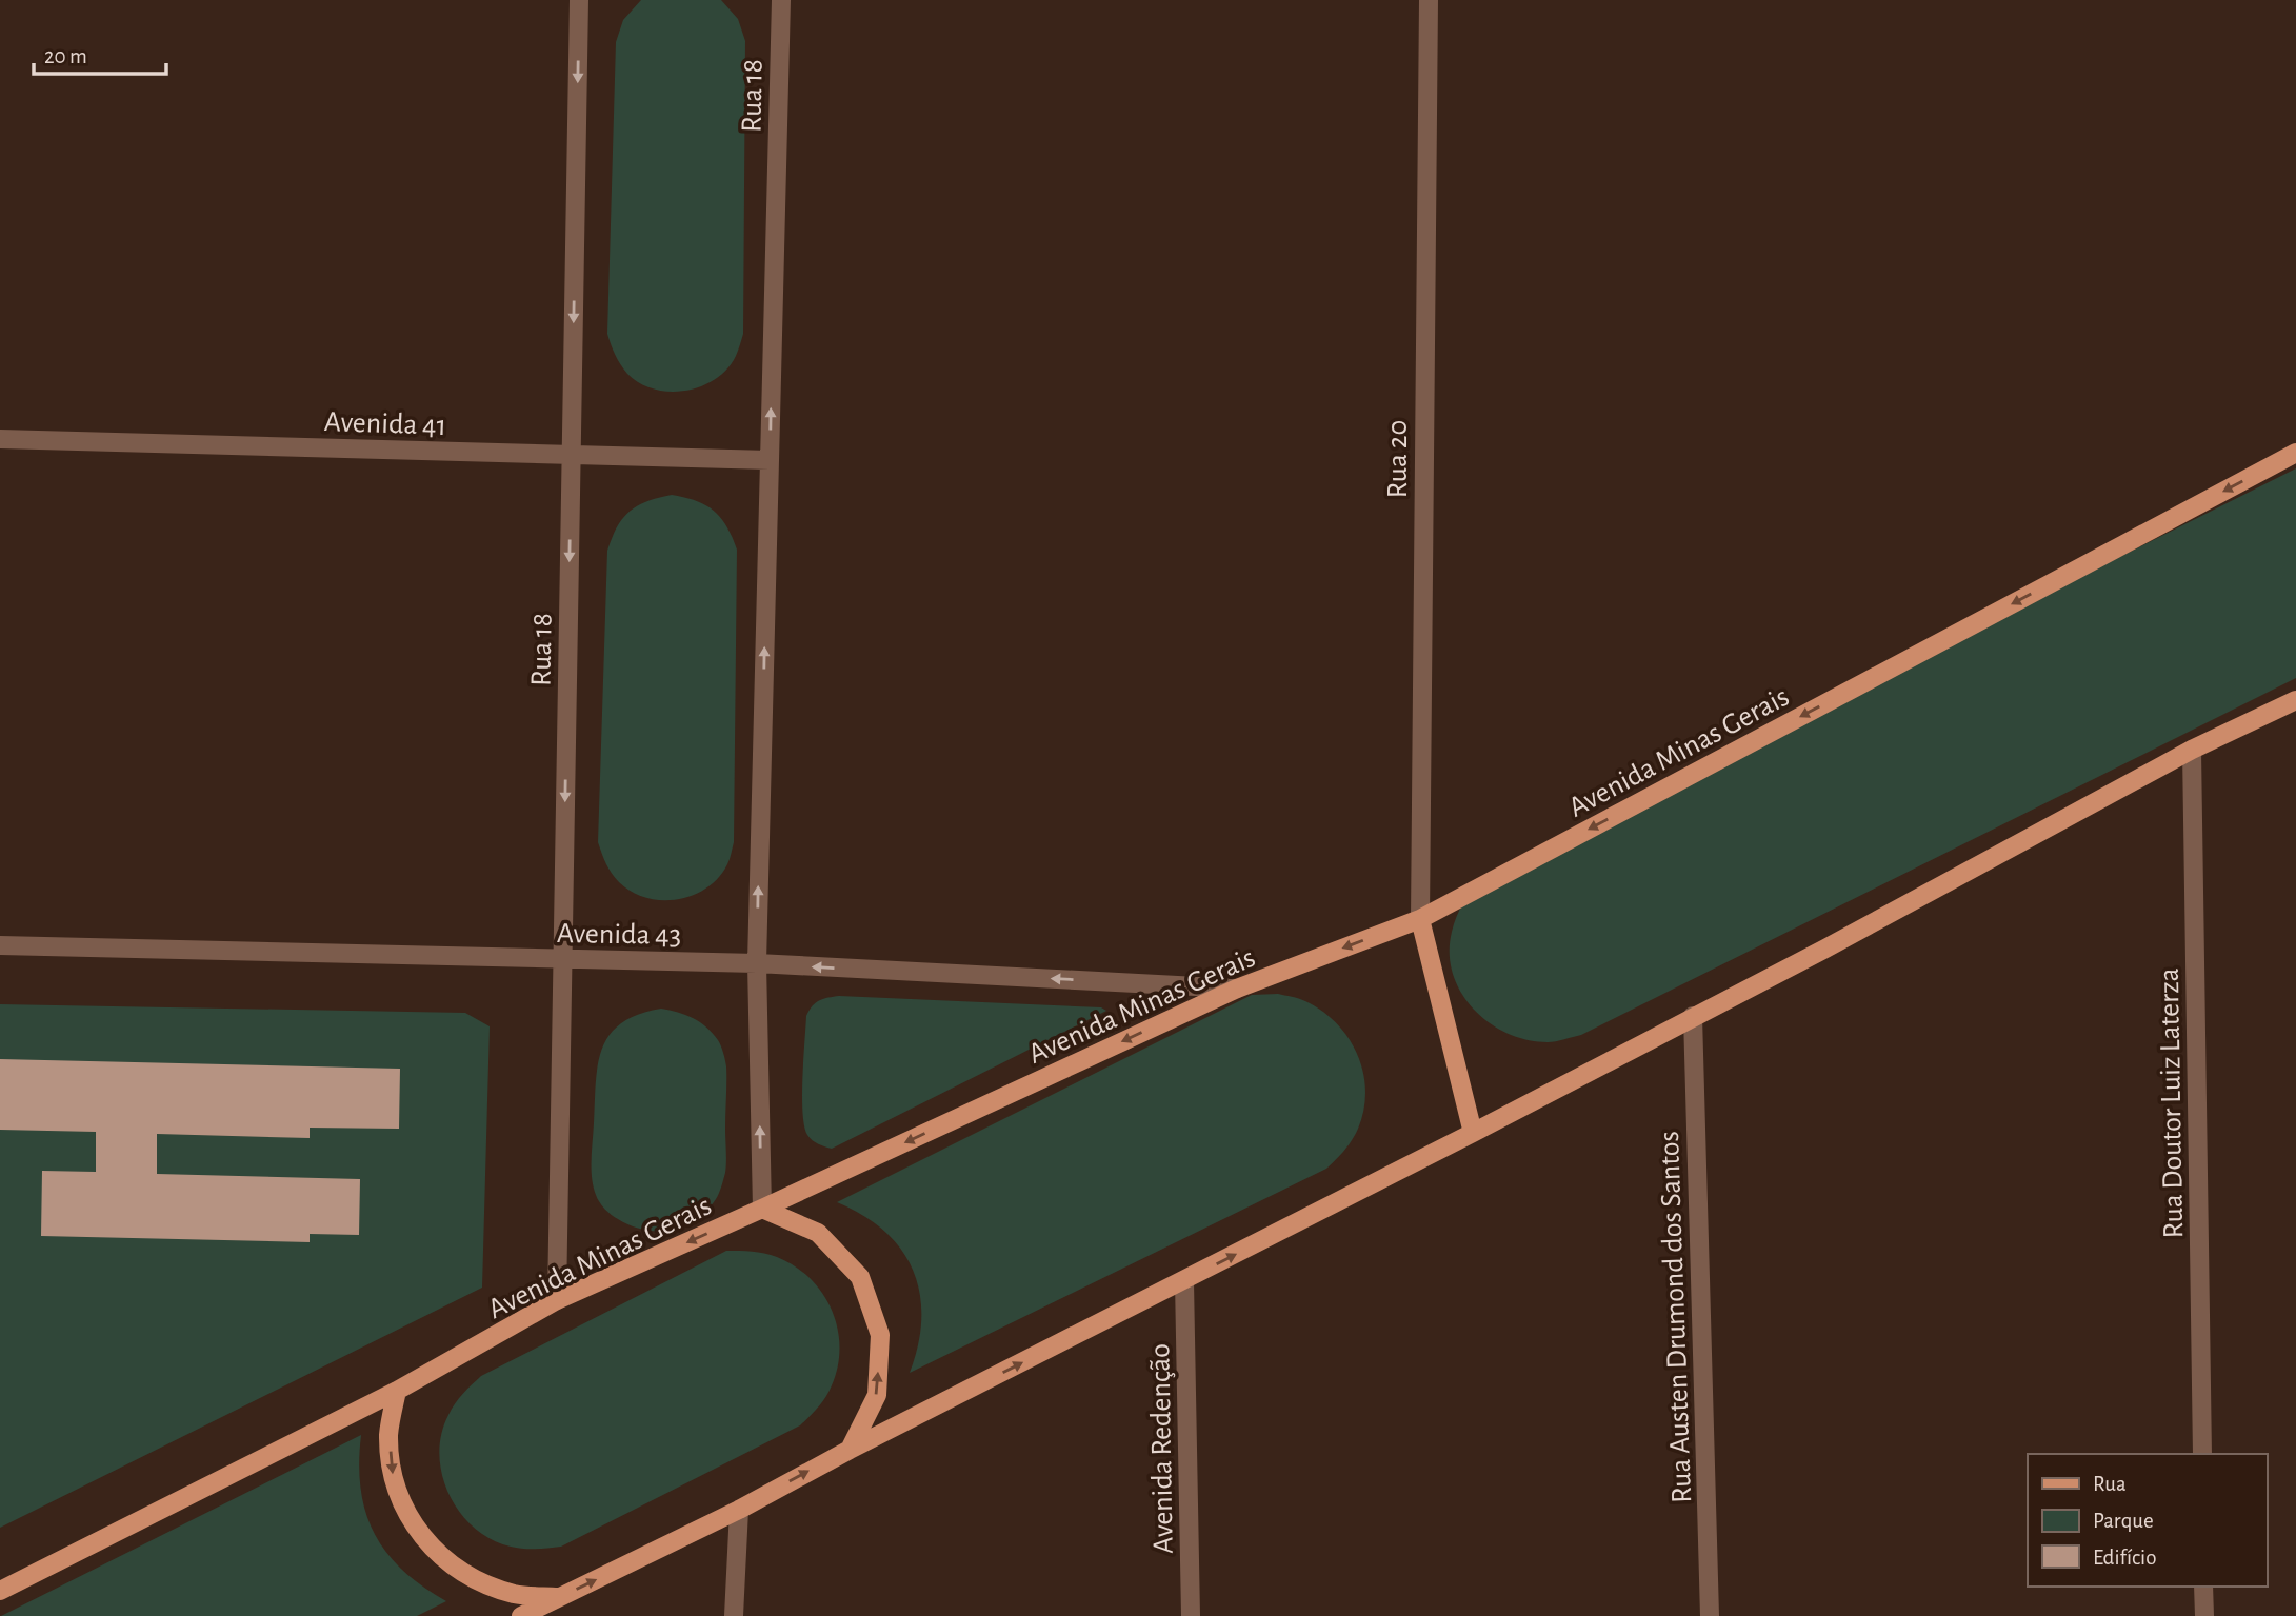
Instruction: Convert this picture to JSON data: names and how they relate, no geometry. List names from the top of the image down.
{
  "streets": {
    "main road": ["Avenida Minas Gerais"],
    "street": [
      "Rua 18",
      "Avenida 41",
      "Rua 20",
      "Avenida 43",
      "Rua Doutor Luiz Laterza",
      "Rua Austen Drumond dos Santos",
      "Avenida Redenção"
    ]
  },
  "crossings": [
    ["Rua 18", "Avenida 41"],
    ["Rua 18", "Avenida Minas Gerais"],
    ["Rua 18", "Avenida 43"],
    ["Rua 20", "Avenida Minas Gerais"],
    ["Avenida Minas Gerais", "Avenida 43"]
  ],
  "one_way": ["Avenida Minas Gerais", "Avenida 43"],
  "legend": ["Rua", "Parque", "Edifício"],
  "scale_bar": "20 m"
}
